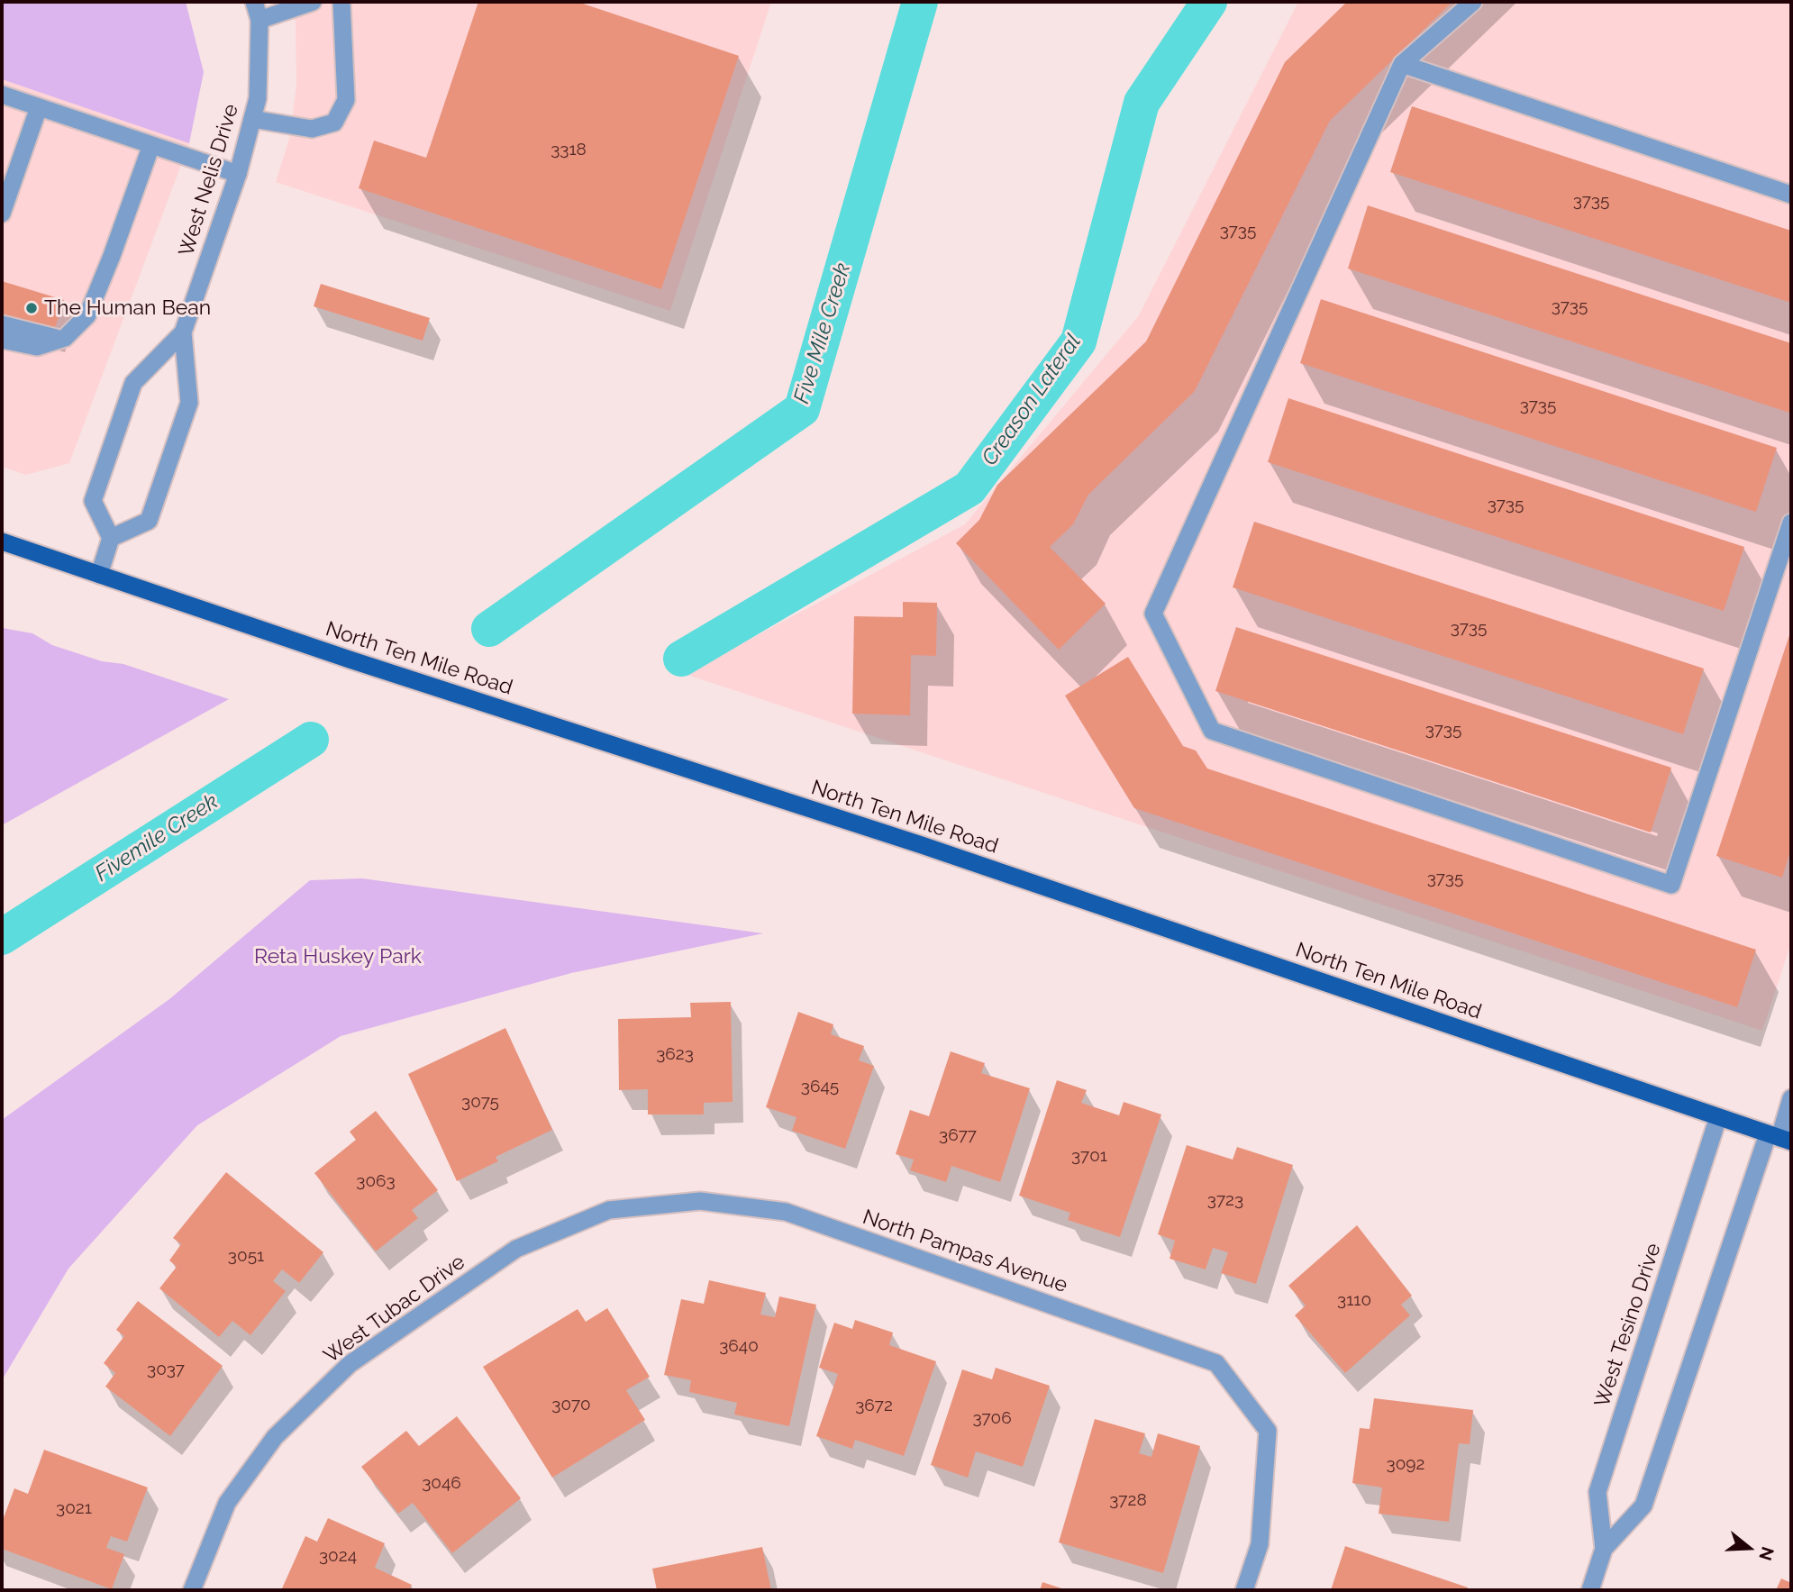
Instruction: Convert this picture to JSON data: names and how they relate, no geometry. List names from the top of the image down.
{
  "streets": {
    "main road": ["North Ten Mile Road"],
    "street": [
      "West Nelis Drive",
      "North Pampas Avenue",
      "West Tubac Drive",
      "West Tesino Drive"
    ]
  },
  "crossings": [
    ["North Ten Mile Road", "West Tesino Drive"],
    ["North Pampas Avenue", "West Tubac Drive"]
  ],
  "water": ["Five Mile Creek", "Creason Lateral", "Fivemile Creek"],
  "parks": ["Reta Huskey Park"],
  "places": ["The Human Bean"],
  "house_numbers": [
    "3318",
    "3735",
    "3735",
    "3735",
    "3735",
    "3735",
    "3735",
    "3735",
    "3735",
    "3623",
    "3645",
    "3075",
    "3677",
    "3701",
    "3063",
    "3723",
    "3051",
    "3110",
    "3640",
    "3037",
    "3070",
    "3672",
    "3706",
    "3092",
    "3046",
    "3728",
    "3021",
    "3024"
  ],
  "north": "right"
}
